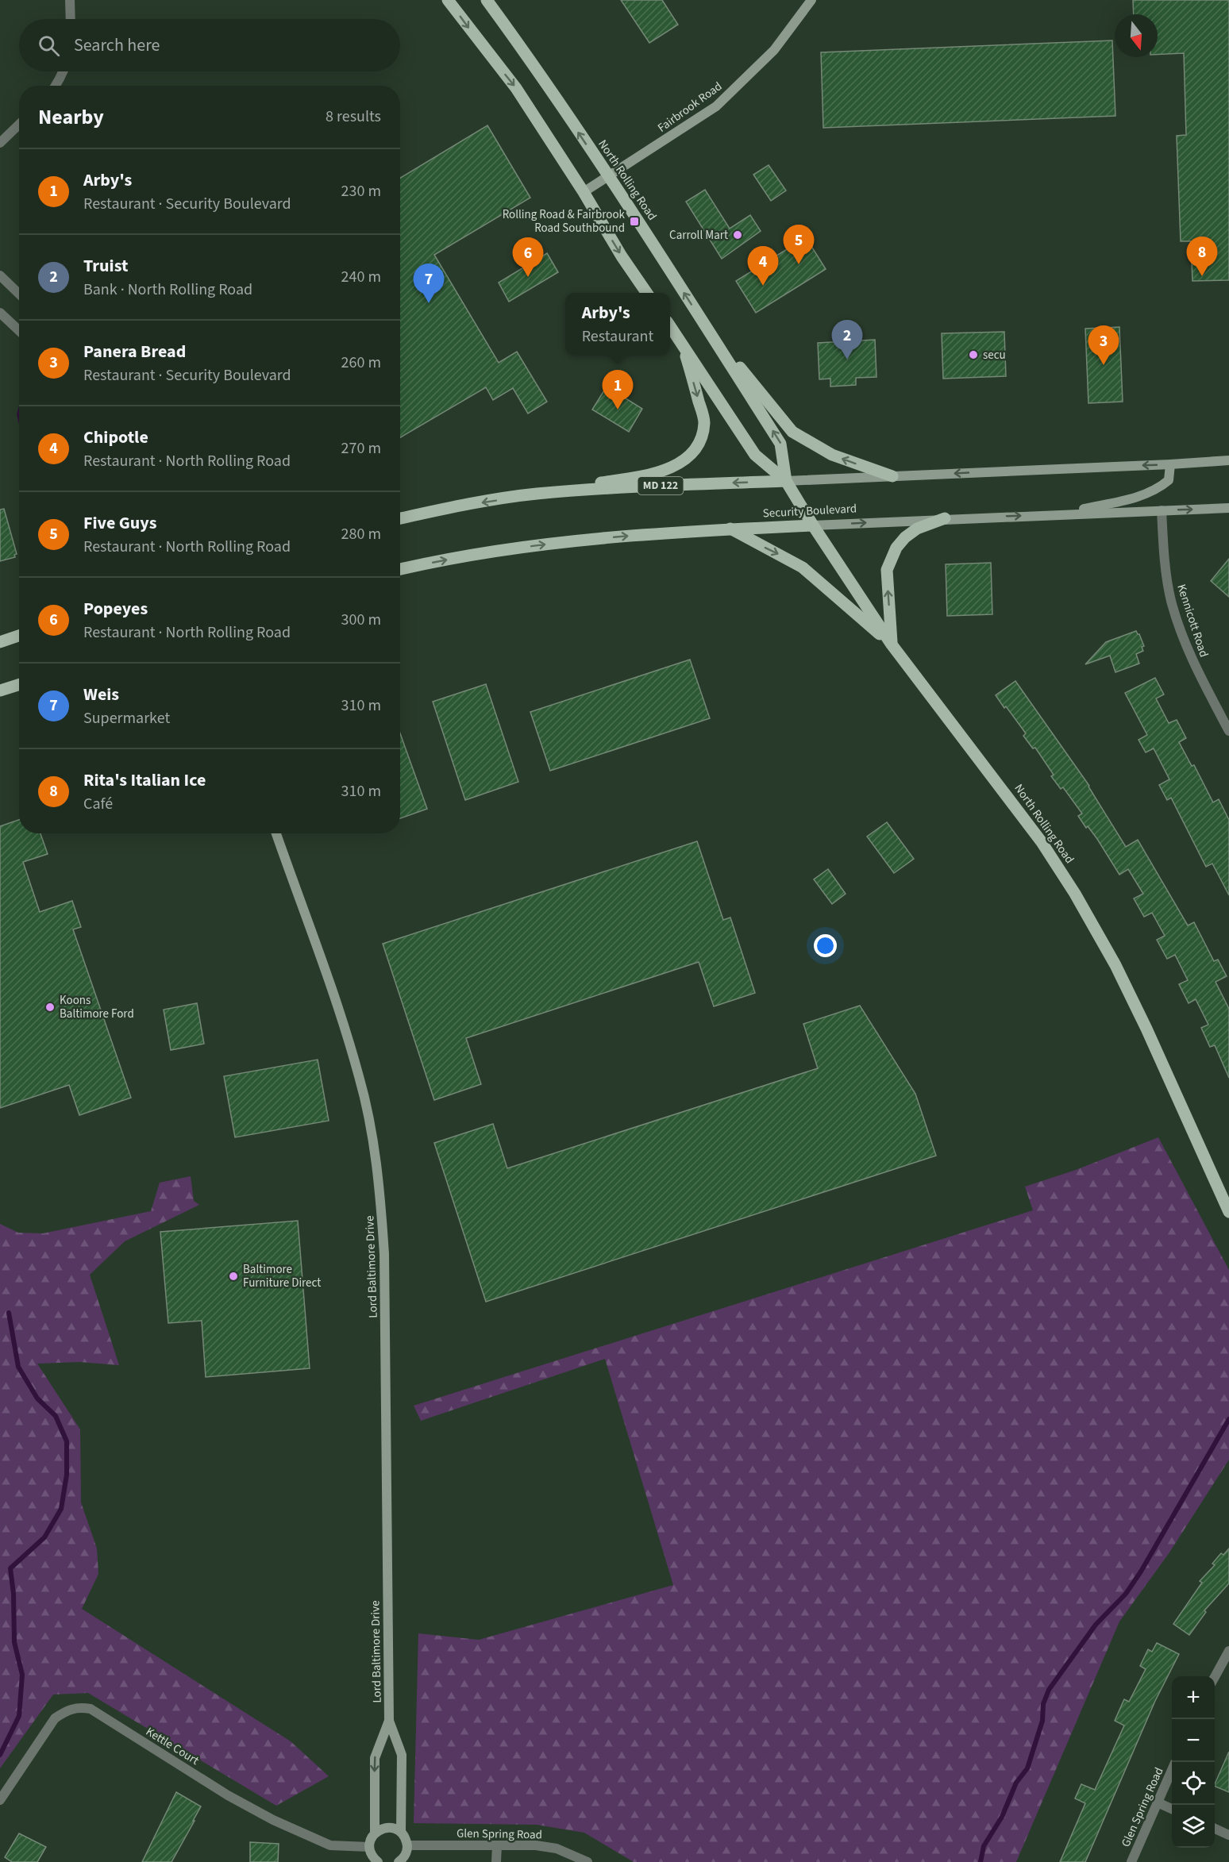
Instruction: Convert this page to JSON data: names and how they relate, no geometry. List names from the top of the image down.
{
  "streets": {
    "main road": ["North Rolling Road", "MD 122", "Security Boulevard"],
    "street": [
      "Fairbrook Road",
      "Kennicott Road",
      "Lord Baltimore Drive",
      "Kettle Court",
      "Glen Spring Road"
    ]
  },
  "crossings": [
    ["Fairbrook Road", "North Rolling Road"],
    ["North Rolling Road", "MD 122"],
    ["North Rolling Road", "Security Boulevard"],
    ["Security Boulevard", "Kennicott Road"],
    ["Lord Baltimore Drive", "Kettle Court"],
    ["Lord Baltimore Drive", "Glen Spring Road"]
  ],
  "places": {
    "transit": ["Rolling Road & Fairbrook Road Southbound"],
    "other": [
      "Carroll Mart",
      "secu",
      "Koons Baltimore Ford",
      "Baltimore Furniture Direct"
    ]
  },
  "north": "bottom",
  "page": {
    "search": "Search here",
    "heading": ["Nearby", "8 results"],
    "list": [
      {
        "mark": "1",
        "name": "Arby's",
        "note": "Restaurant · Security Boulevard",
        "value": "230 m"
      },
      {
        "mark": "2",
        "name": "Truist",
        "note": "Bank · North Rolling Road",
        "value": "240 m"
      },
      {
        "mark": "3",
        "name": "Panera Bread",
        "note": "Restaurant · Security Boulevard",
        "value": "260 m"
      },
      {
        "mark": "4",
        "name": "Chipotle",
        "note": "Restaurant · North Rolling Road",
        "value": "270 m"
      },
      {
        "mark": "5",
        "name": "Five Guys",
        "note": "Restaurant · North Rolling Road",
        "value": "280 m"
      },
      {
        "mark": "6",
        "name": "Popeyes",
        "note": "Restaurant · North Rolling Road",
        "value": "300 m"
      },
      {
        "mark": "7",
        "name": "Weis",
        "note": "Supermarket",
        "value": "310 m"
      },
      {
        "mark": "8",
        "name": "Rita's Italian Ice",
        "note": "Café",
        "value": "310 m"
      }
    ],
    "pins": [
      "5",
      "8",
      "6",
      "4",
      "7",
      "2",
      "3",
      "1"
    ],
    "popup": ["Arby's", "Restaurant"],
    "map_buttons": ["+", "−"]
  }
}
